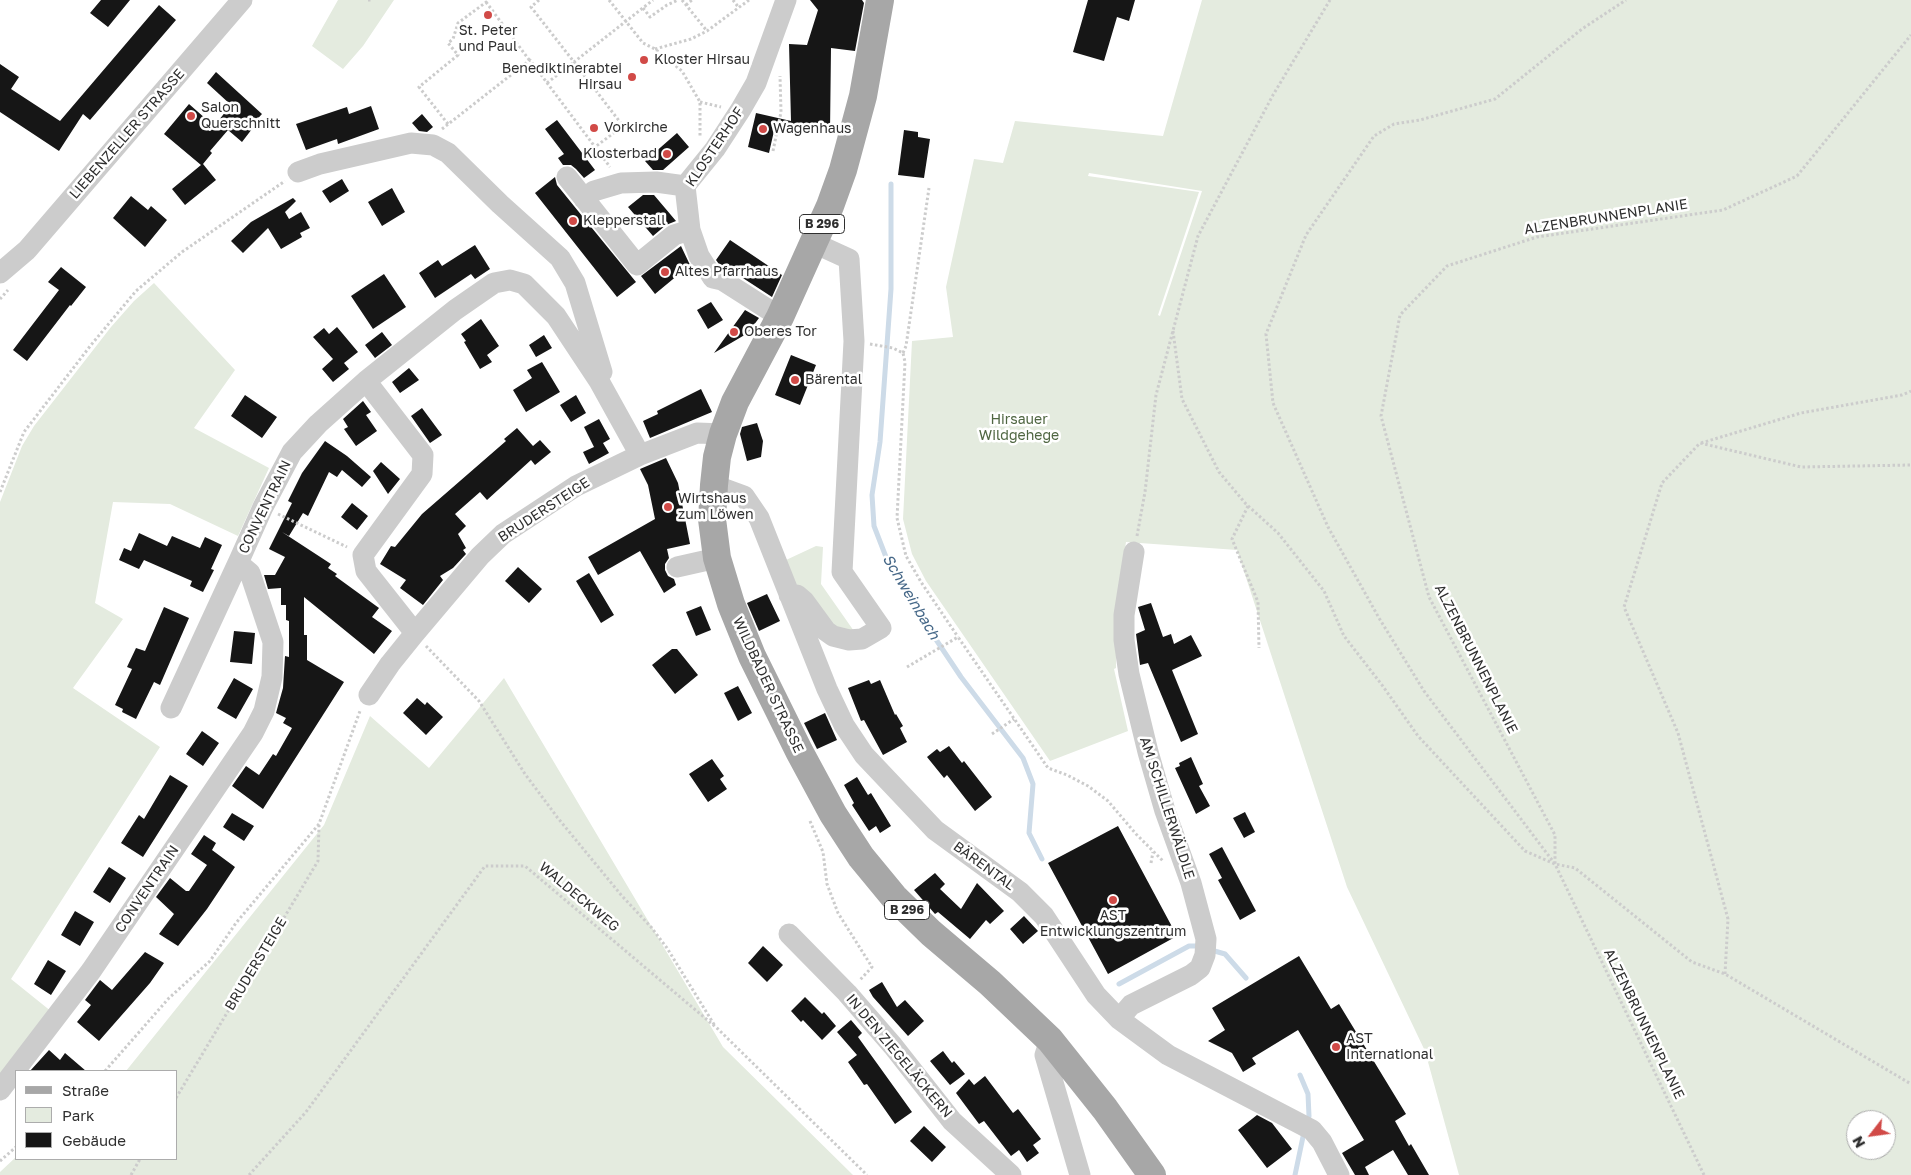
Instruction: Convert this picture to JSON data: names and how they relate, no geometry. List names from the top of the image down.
{
  "streets": {
    "main road": ["B 296", "WILDBADER STRASSE"],
    "street": [
      "LIEBENZELLER STRASSE",
      "KLOSTERHOF",
      "CONVENTRAIN",
      "BRUDERSTEIGE",
      "AM SCHILLERWÄLDLE",
      "BÄRENTAL",
      "IN DEN ZIEGELÄCKERN"
    ],
    "path": ["ALZENBRUNNENPLANIE", "WALDECKWEG"]
  },
  "crossings": [
    ["KLOSTERHOF", "WILDBADER STRASSE"],
    ["CONVENTRAIN", "BRUDERSTEIGE"],
    ["BRUDERSTEIGE", "WILDBADER STRASSE"],
    ["WILDBADER STRASSE", "BÄRENTAL"],
    ["AM SCHILLERWÄLDLE", "BÄRENTAL"]
  ],
  "water": ["Schweinbach"],
  "parks": ["Hirsauer Wildgehege"],
  "places": [
    "St. Peter und Paul",
    "Kloster Hirsau",
    "Benediktinerabtei Hirsau",
    "Salon Querschnitt",
    "Vorkirche",
    "Wagenhaus",
    "Klosterbad",
    "Klepperstall",
    "Altes Pfarrhaus",
    "Oberes Tor",
    "Bärental",
    "Wirtshaus zum Löwen",
    "AST Entwicklungszentrum",
    "AST International"
  ],
  "legend": ["Straße", "Park", "Gebäude"],
  "north": "bottom left"
}
